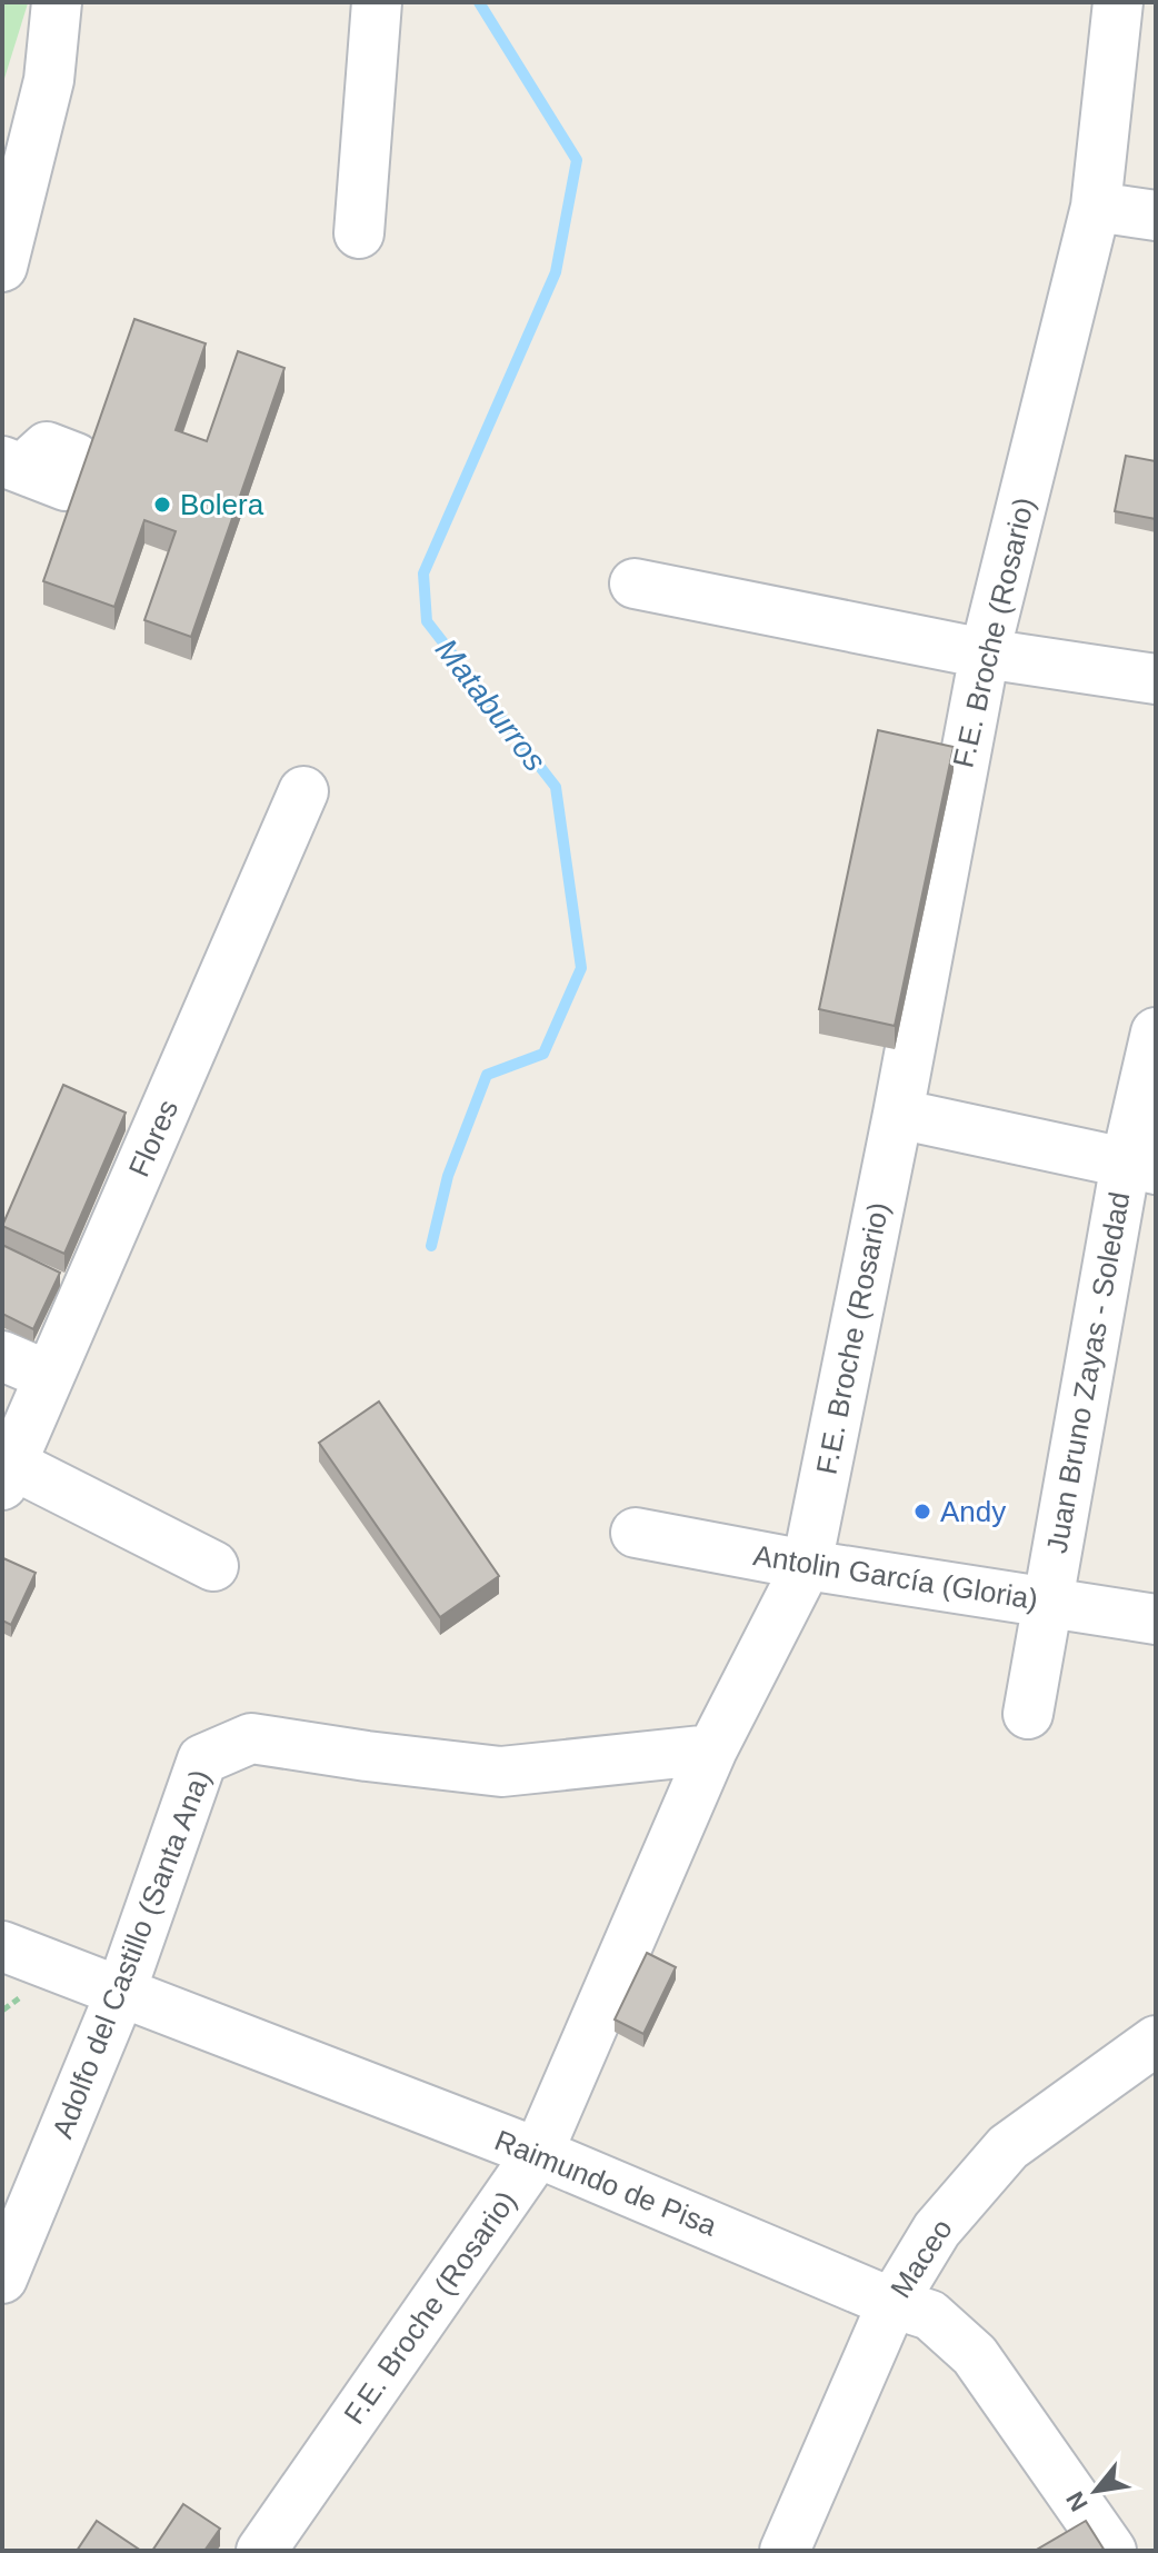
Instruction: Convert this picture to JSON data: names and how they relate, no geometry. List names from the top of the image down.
{
  "streets": {
    "street": [
      "F.E. Broche (Rosario)",
      "Flores",
      "Juan Bruno Zayas - Soledad",
      "Antolin García (Gloria)",
      "Adolfo del Castillo (Santa Ana)",
      "Raimundo de Pisa",
      "Maceo"
    ]
  },
  "crossings": [
    ["F.E. Broche (Rosario)", "Antolin García (Gloria)"],
    ["F.E. Broche (Rosario)", "Adolfo del Castillo (Santa Ana)"],
    ["F.E. Broche (Rosario)", "Raimundo de Pisa"],
    ["Juan Bruno Zayas - Soledad", "Antolin García (Gloria)"],
    ["Adolfo del Castillo (Santa Ana)", "Raimundo de Pisa"],
    ["Raimundo de Pisa", "Maceo"]
  ],
  "water": ["Mataburros"],
  "places": ["Bolera", "Andy"],
  "north": "bottom left"
}
